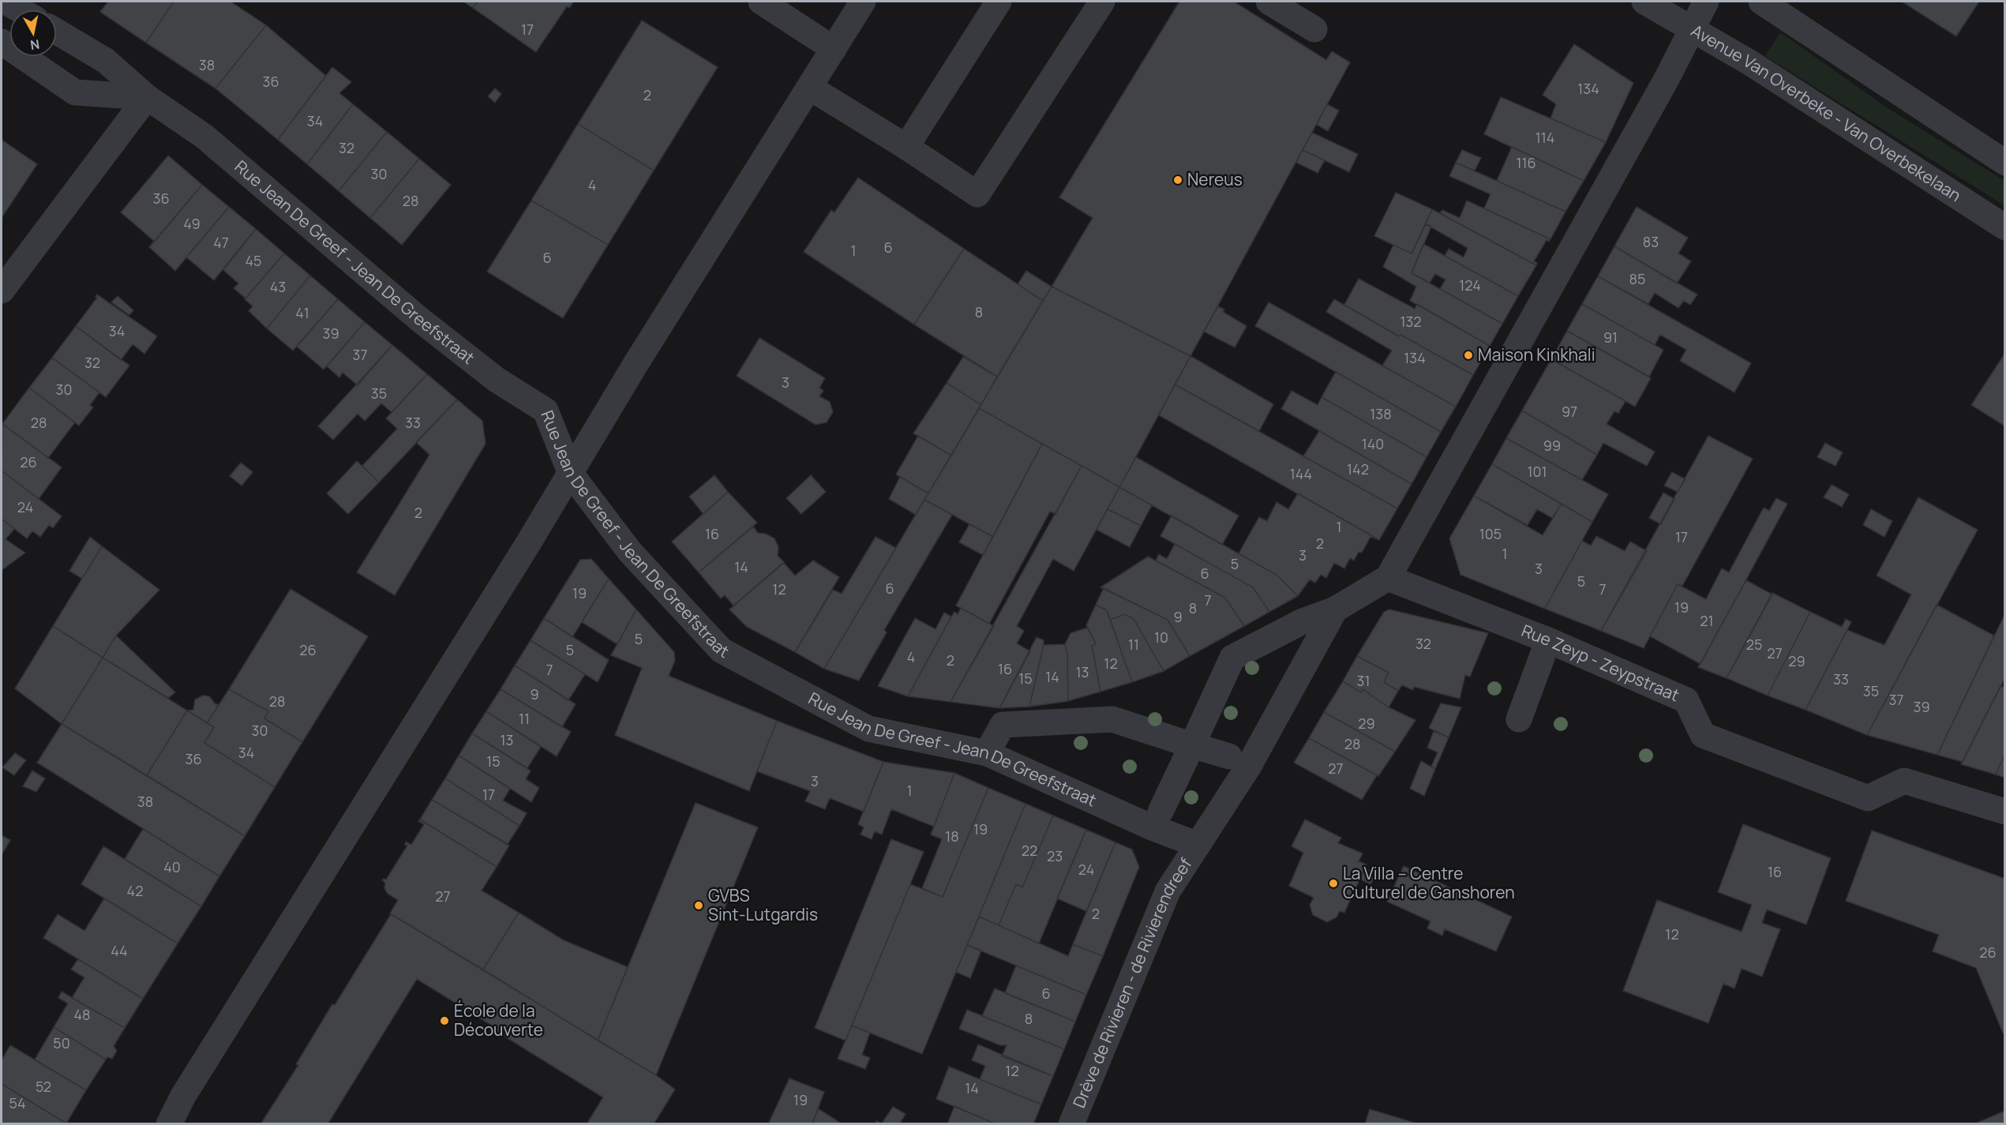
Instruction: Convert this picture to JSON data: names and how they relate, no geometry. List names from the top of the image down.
{
  "streets": {
    "street": [
      "Avenue Van Overbeke - Van Overbekelaan",
      "Rue Jean De Greef - Jean De Greefstraat",
      "Rue Zeyp - Zeypstraat",
      "Drève de Rivieren - de Rivierendreef"
    ]
  },
  "crossings": [
    ["Rue Jean De Greef - Jean De Greefstraat", "Drève de Rivieren - de Rivierendreef"]
  ],
  "places": [
    "Nereus",
    "Maison Kinkhali",
    "La Villa – Centre Culturel de Ganshoren",
    "GVBS Sint-Lutgardis",
    "École de la Découverte"
  ],
  "house_numbers": [
    "17",
    "38",
    "36",
    "134",
    "2",
    "34",
    "114",
    "32",
    "116",
    "30",
    "4",
    "36",
    "28",
    "49",
    "83",
    "47",
    "6",
    "1",
    "6",
    "45",
    "85",
    "124",
    "43",
    "8",
    "41",
    "132",
    "34",
    "39",
    "91",
    "37",
    "134",
    "32",
    "3",
    "30",
    "35",
    "97",
    "138",
    "28",
    "33",
    "140",
    "99",
    "26",
    "142",
    "101",
    "144",
    "24",
    "2",
    "1",
    "16",
    "105",
    "17",
    "2",
    "1",
    "3",
    "5",
    "14",
    "3",
    "6",
    "5",
    "6",
    "12",
    "7",
    "19",
    "7",
    "19",
    "8",
    "9",
    "21",
    "10",
    "5",
    "32",
    "11",
    "25",
    "26",
    "5",
    "27",
    "4",
    "2",
    "29",
    "12",
    "16",
    "7",
    "13",
    "14",
    "15",
    "33",
    "31",
    "35",
    "9",
    "37",
    "28",
    "39",
    "11",
    "29",
    "30",
    "13",
    "28",
    "34",
    "36",
    "15",
    "27",
    "3",
    "1",
    "17",
    "38",
    "19",
    "18",
    "22",
    "23",
    "40",
    "24",
    "16",
    "42",
    "27",
    "2",
    "12",
    "44",
    "26",
    "6",
    "48",
    "8",
    "50",
    "12",
    "52",
    "14",
    "19",
    "54"
  ],
  "north": "bottom"
}
